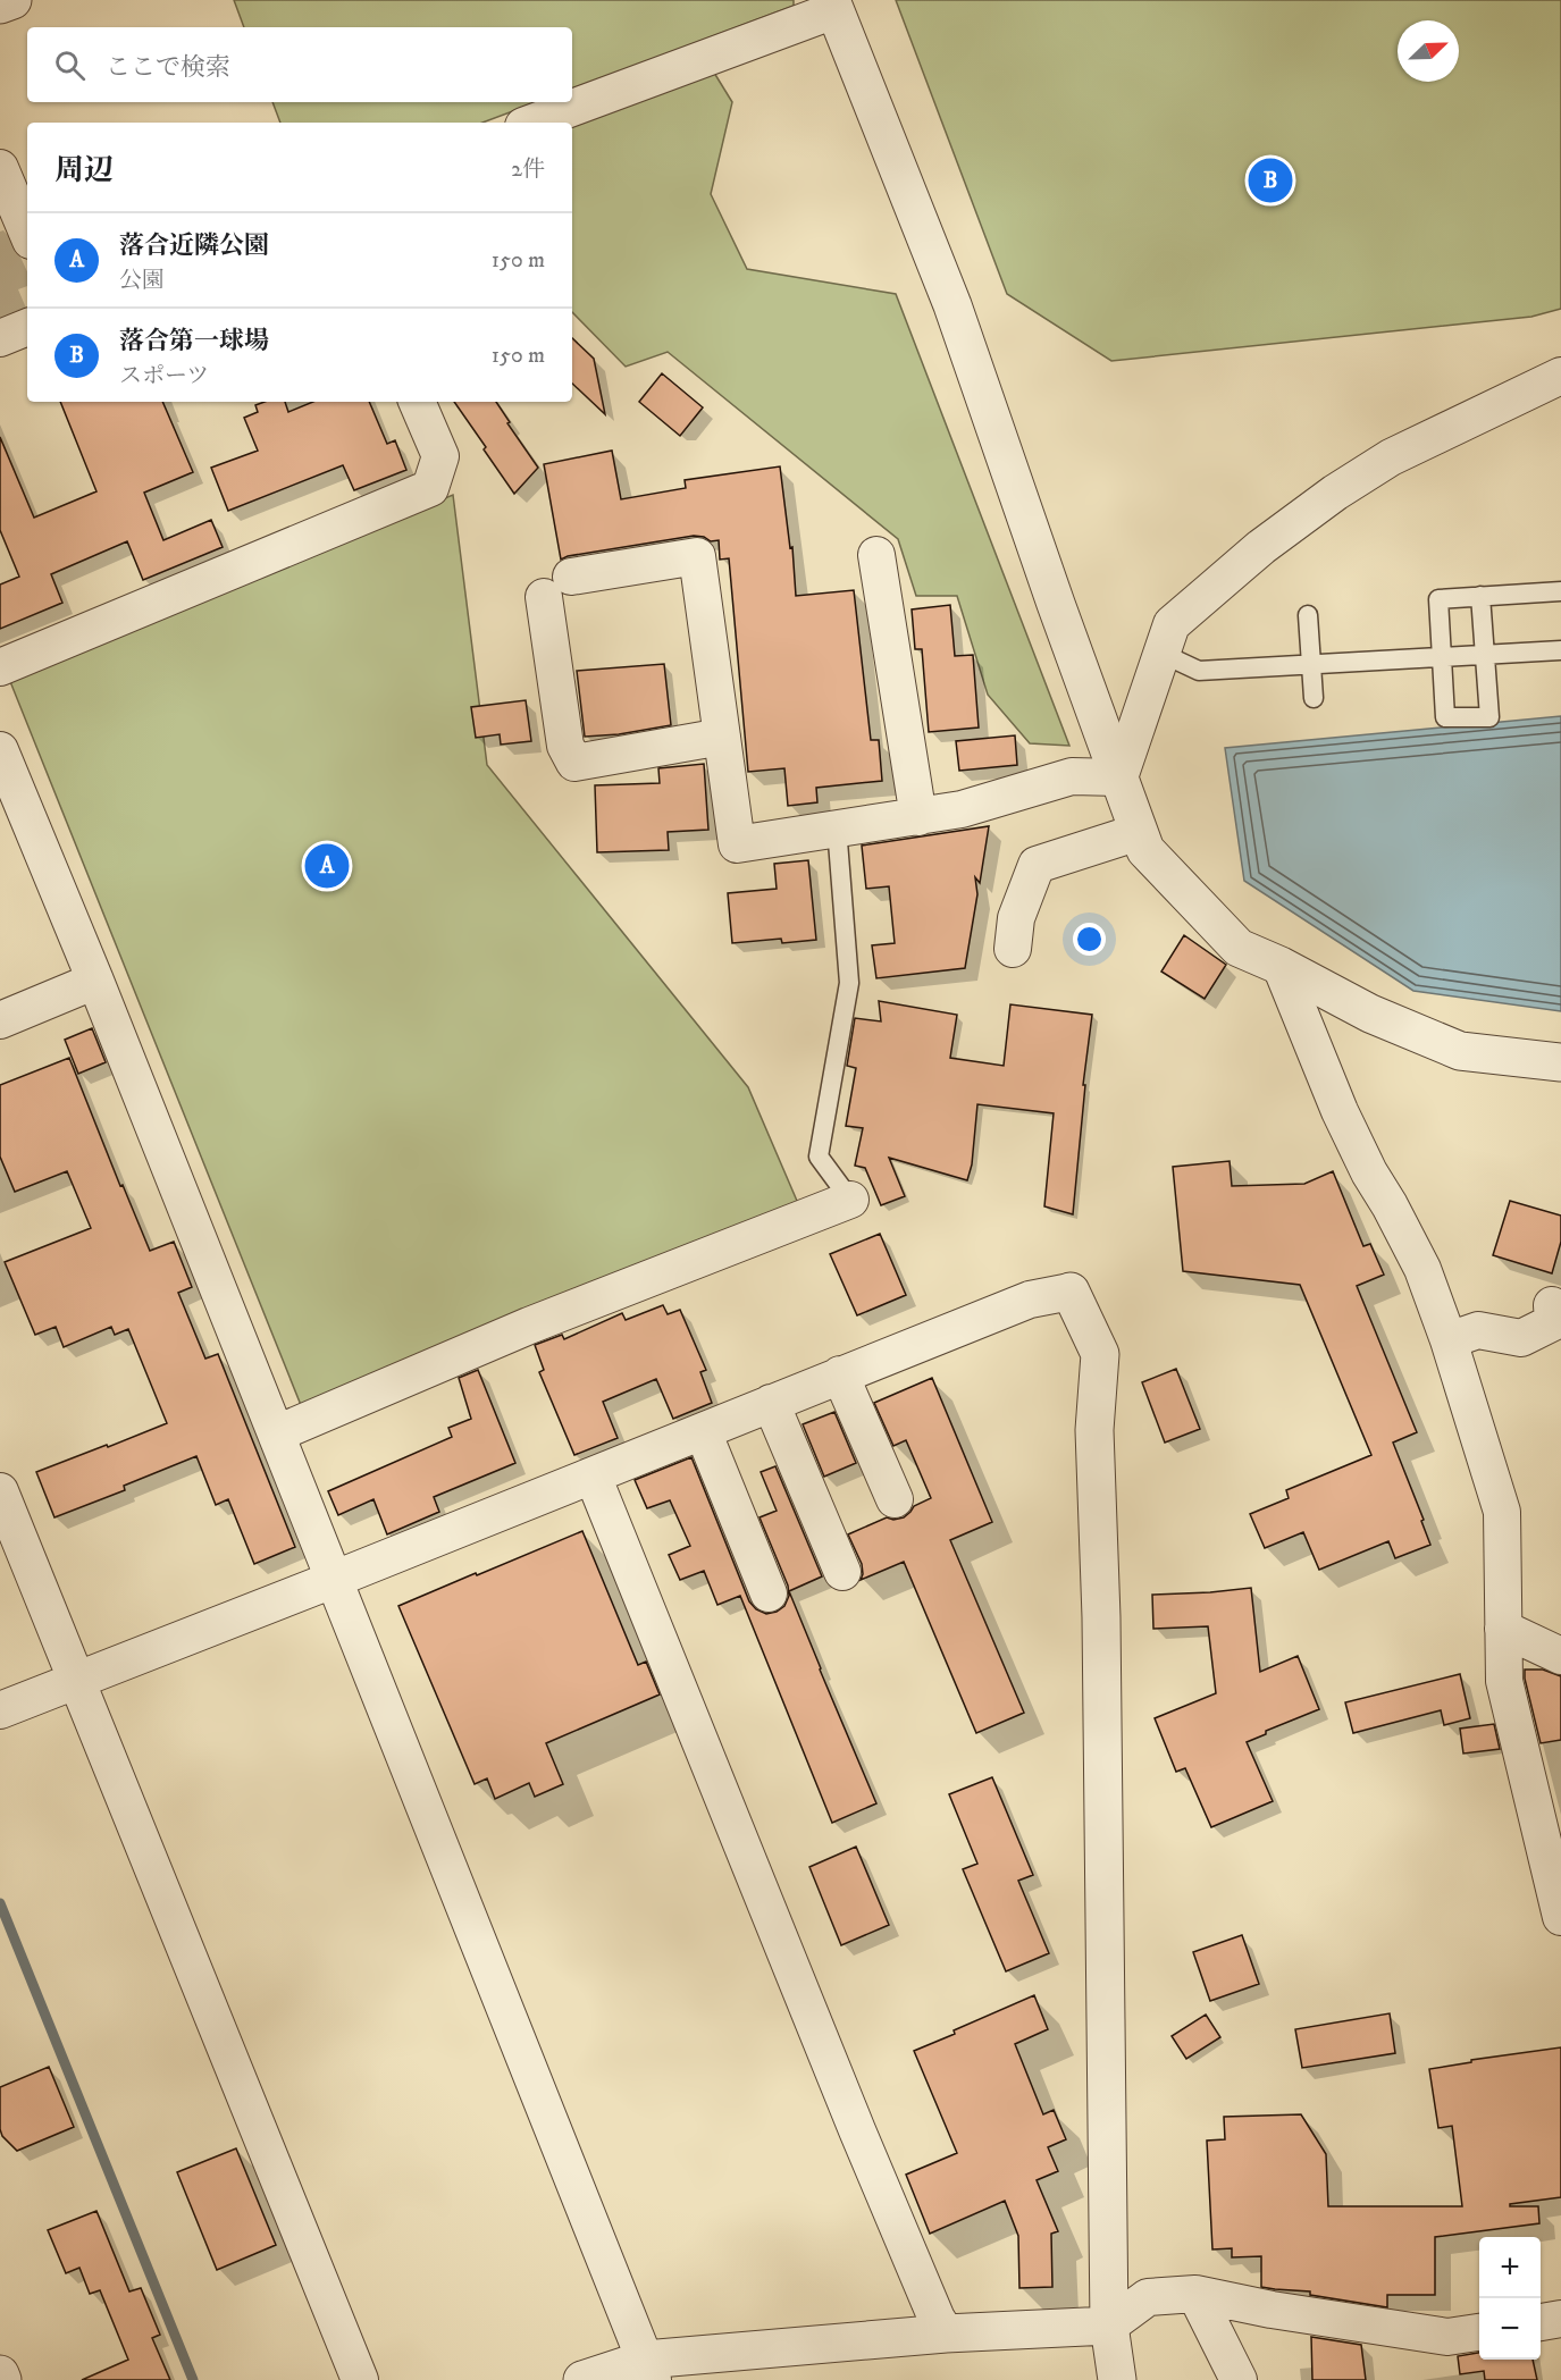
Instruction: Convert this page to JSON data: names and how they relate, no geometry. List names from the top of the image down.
{
  "north": "top right",
  "page": {
    "search": "ここで検索",
    "heading": ["周辺", "2件"],
    "pins": ["B", "A"],
    "list": [
      {
        "mark": "A",
        "name": "落合近隣公園",
        "note": "公園",
        "value": "150 m"
      },
      {
        "mark": "B",
        "name": "落合第一球場",
        "note": "スポーツ",
        "value": "150 m"
      }
    ],
    "map_buttons": ["+", "−"]
  }
}
